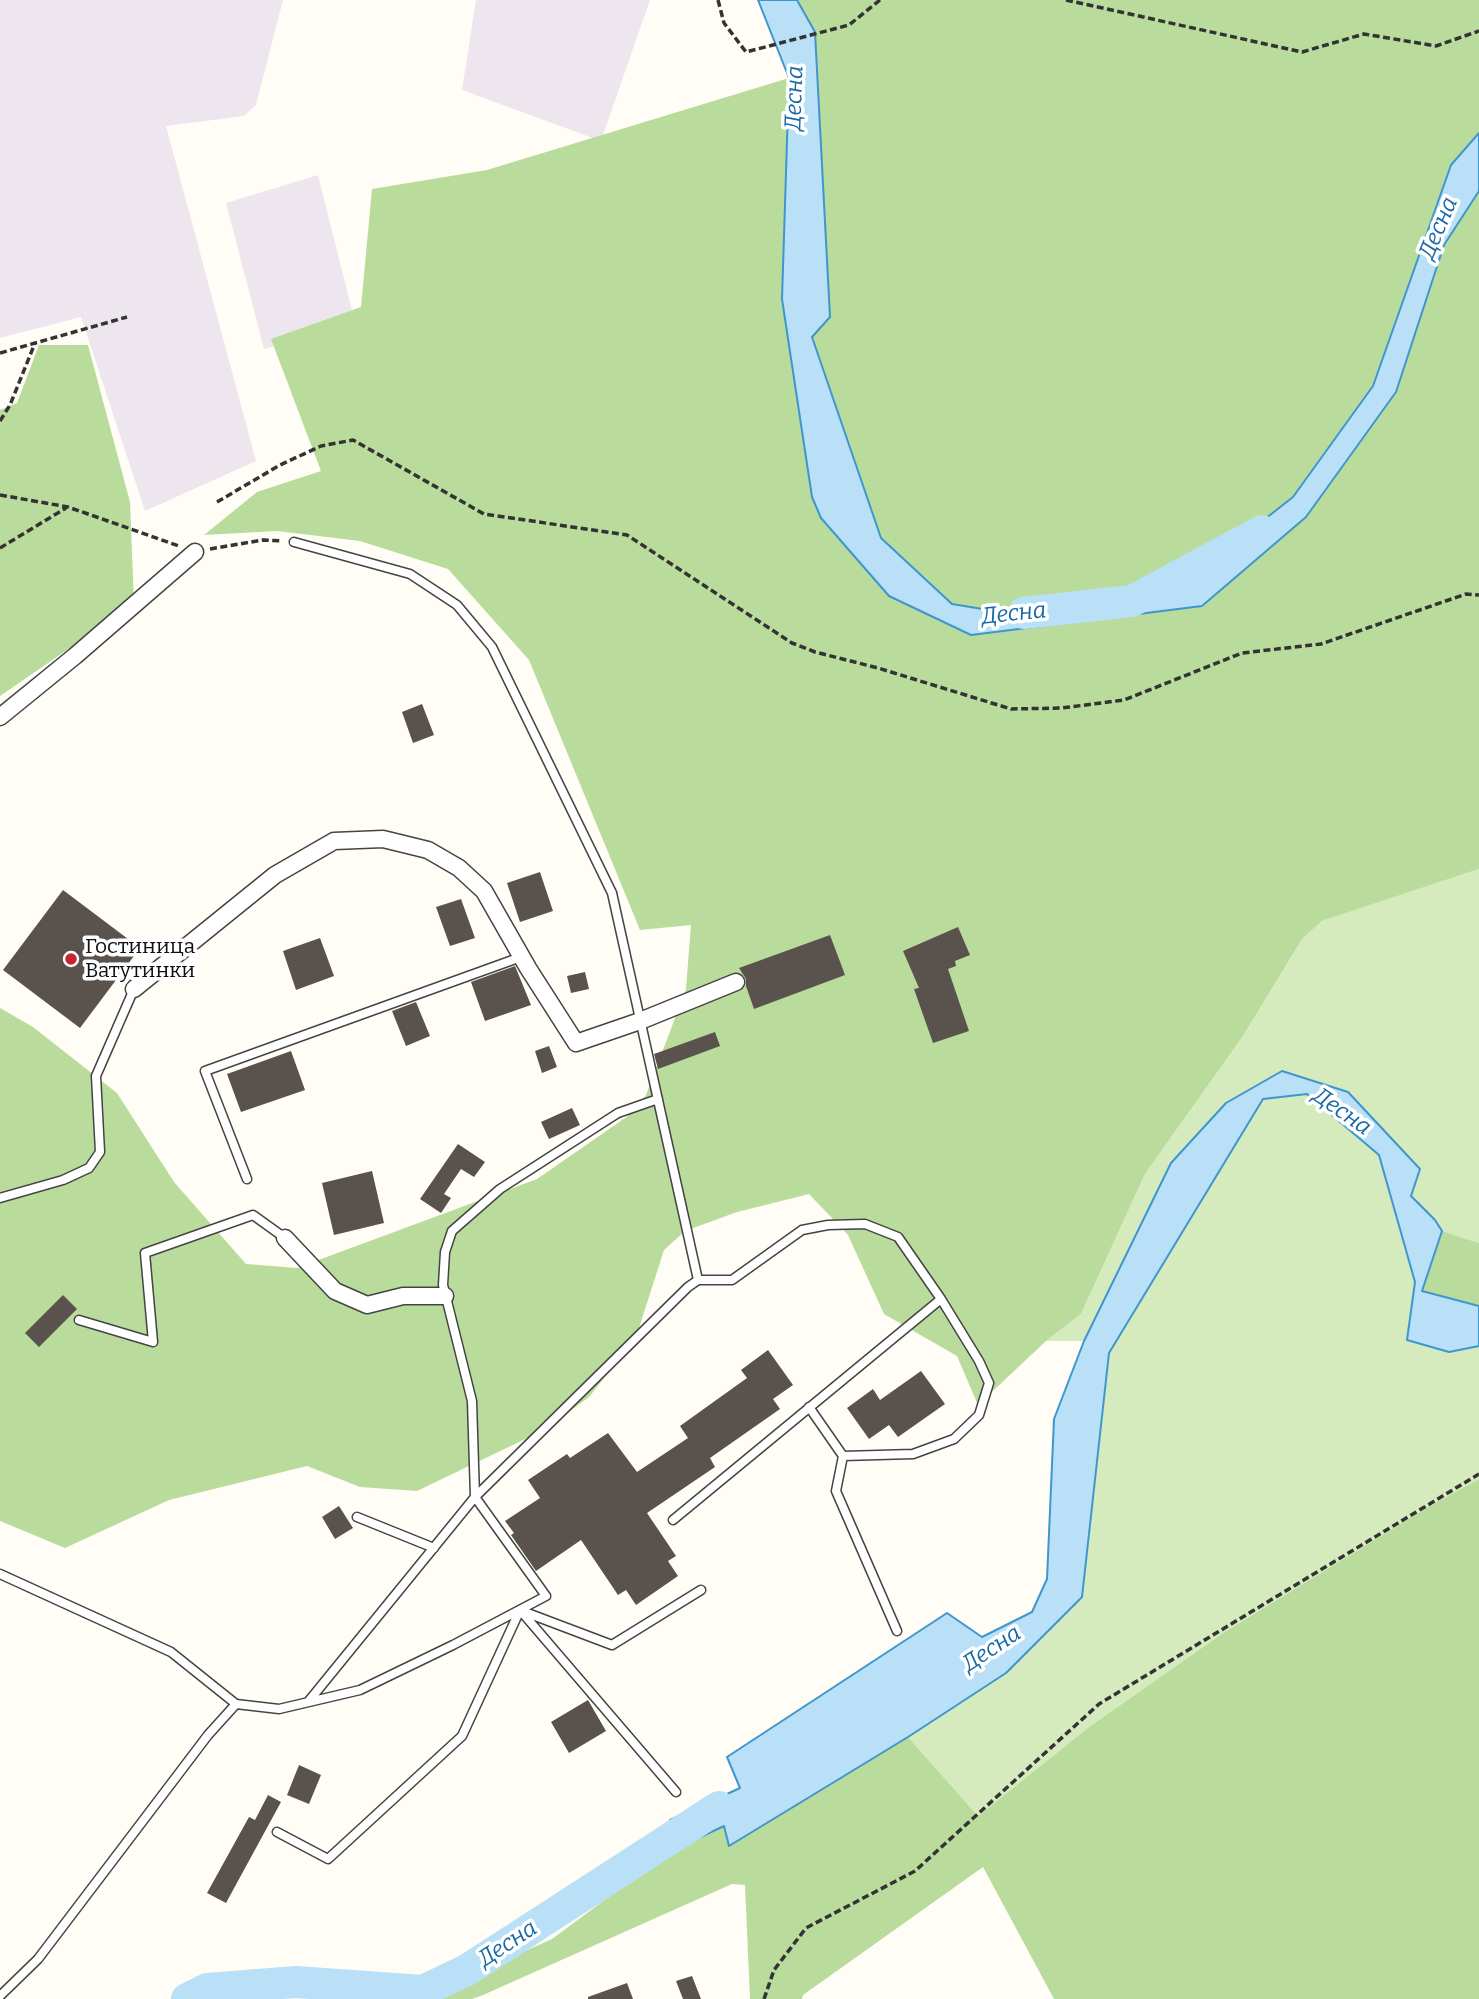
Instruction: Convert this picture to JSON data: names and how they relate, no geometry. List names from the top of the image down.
{
  "water": ["Десна"],
  "places": ["Гостиница Ватутинки"]
}
